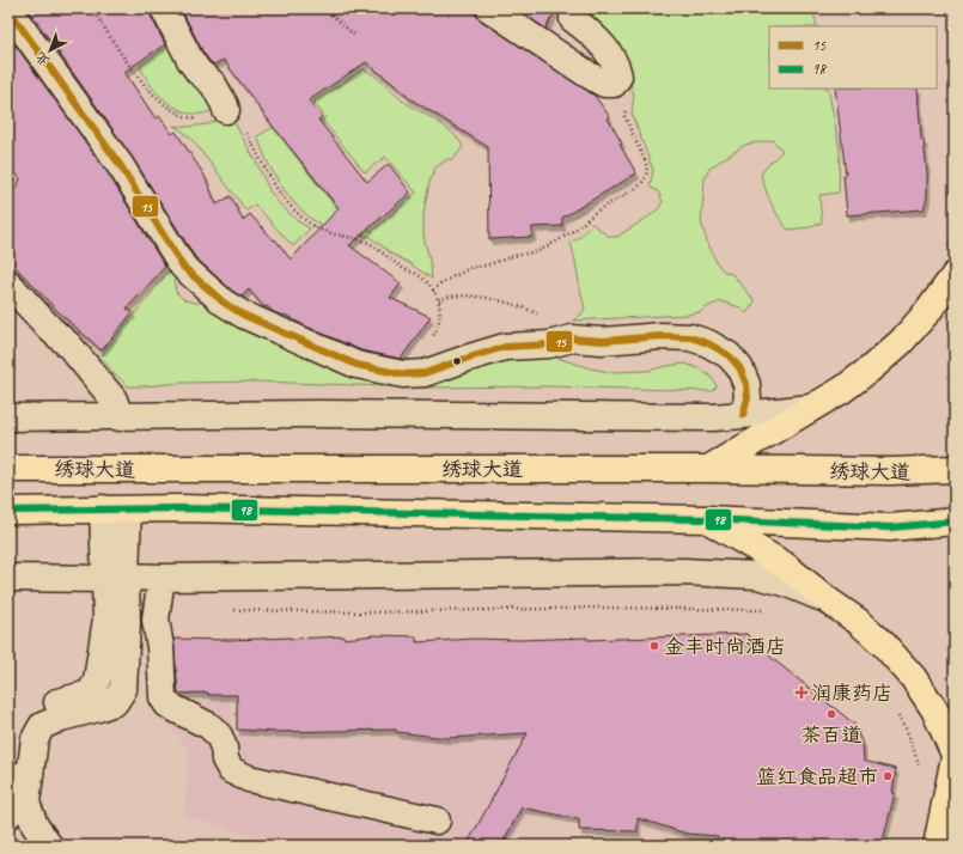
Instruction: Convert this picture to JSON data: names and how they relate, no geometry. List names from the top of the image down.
{
  "streets": {
    "main road": ["绣球大道"]
  },
  "places": {
    "other": ["金丰时尚酒店", "茶百道", "篮红食品超市"],
    "health": ["润康药店"]
  },
  "lines": ["transit line 15", "transit line 98"],
  "legend": ["15", "98"],
  "north": "bottom left"
}
